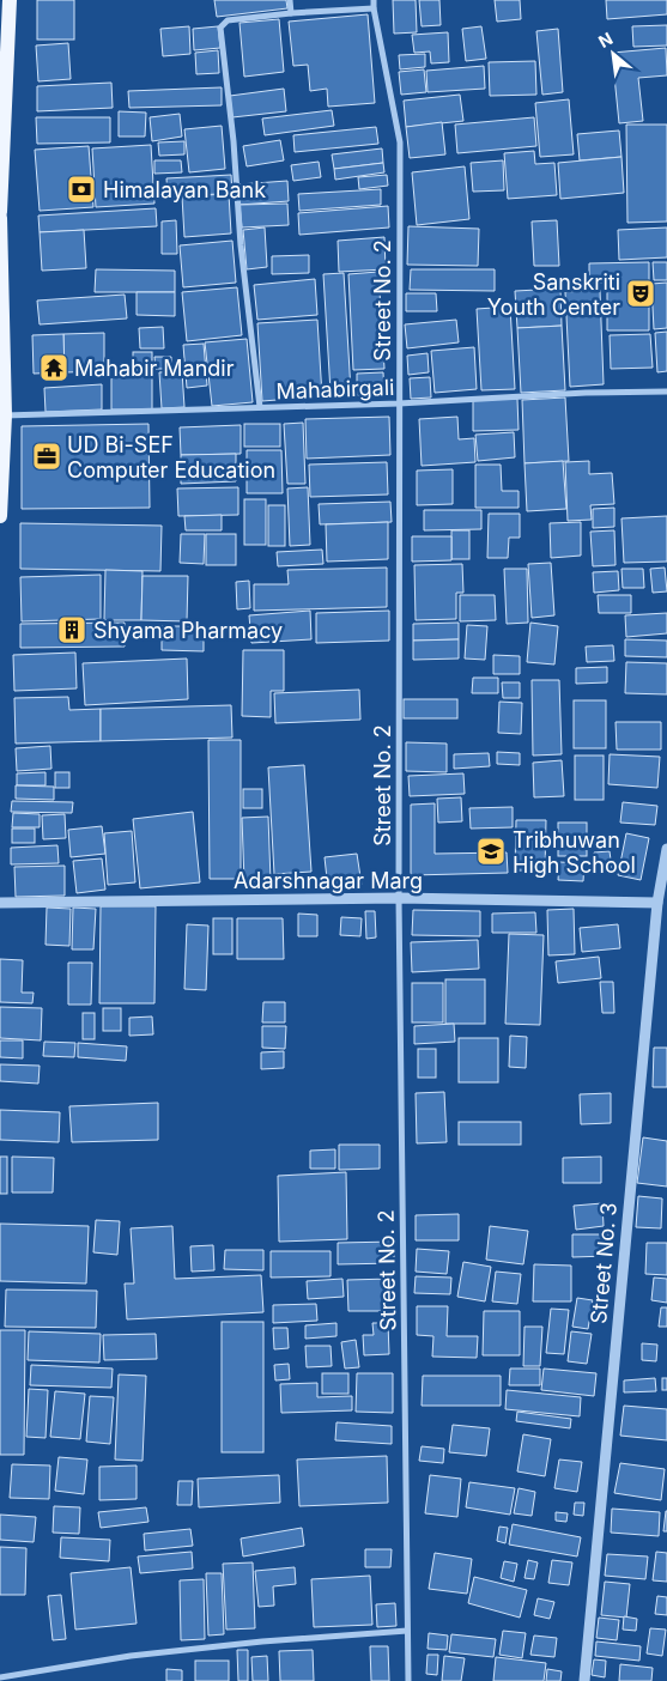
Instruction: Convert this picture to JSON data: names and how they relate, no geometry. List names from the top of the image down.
{
  "streets": {
    "street": [
      "Street No. 2",
      "Mahabirgali",
      "Adarshnagar Marg",
      "Street No. 3"
    ]
  },
  "crossings": [
    ["Street No. 2", "Mahabirgali"],
    ["Street No. 2", "Adarshnagar Marg"],
    ["Adarshnagar Marg", "Street No. 3"]
  ],
  "places": {
    "bank": ["Himalayan Bank"],
    "theatre": ["Sanskriti Youth Center"],
    "temple": ["Mahabir Mandir"],
    "office": ["UD Bi-SEF Computer Education"],
    "building": ["Shyama Pharmacy"],
    "school or university": ["Tribhuwan High School"]
  },
  "north": "top left"
}
